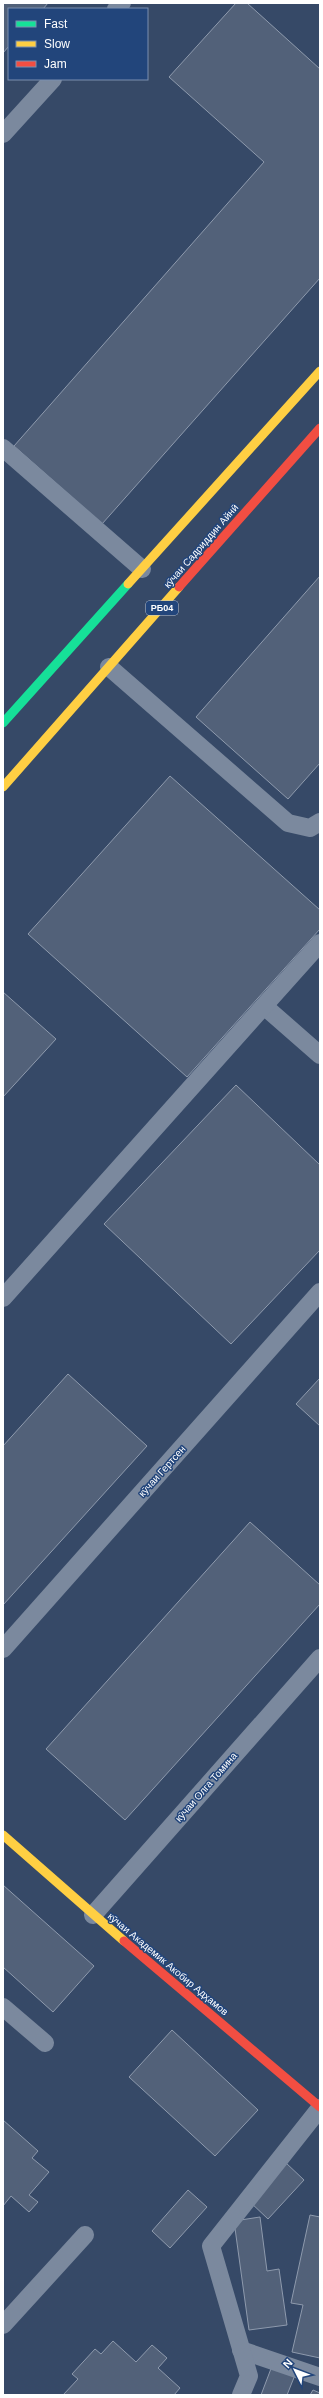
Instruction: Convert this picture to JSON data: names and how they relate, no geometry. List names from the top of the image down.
{
  "streets": {
    "main road": ["кӯчаи Садриддин Айнӣ", "РБ04", "кӯчаи Академик Акобир Адҳамов"],
    "lane": ["кӯчаи Гертсен", "кӯчаи Олга Томина"]
  },
  "crossings": [
    ["кӯчаи Олга Томина", "кӯчаи Академик Акобир Адҳамов"]
  ],
  "legend": ["Fast", "Slow", "Jam"],
  "north": "top left"
}
